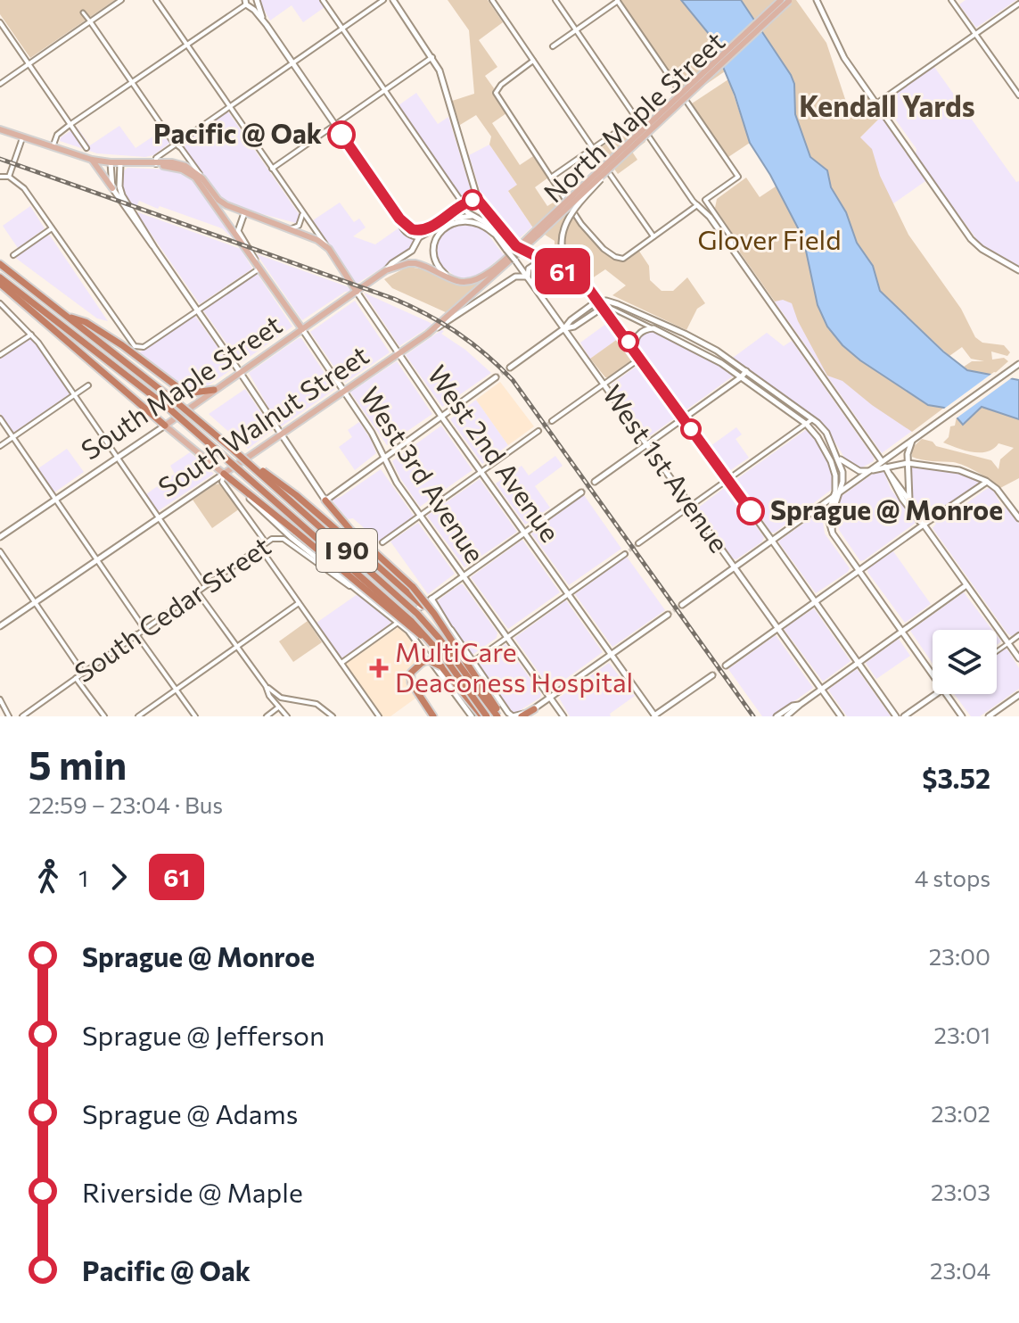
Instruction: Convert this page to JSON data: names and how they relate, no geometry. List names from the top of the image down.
{
  "streets": {
    "highway": ["I 90"],
    "main road": [
      "North Maple Street",
      "South Maple Street",
      "South Walnut Street",
      "West 2nd Avenue",
      "West 1st Avenue",
      "West 3rd Avenue"
    ],
    "street": ["South Cedar Street"]
  },
  "crossings": [
    ["North Maple Street", "South Maple Street"],
    ["North Maple Street", "South Walnut Street"],
    ["South Maple Street", "South Walnut Street"],
    ["South Maple Street", "West 2nd Avenue"],
    ["South Maple Street", "West 1st Avenue"],
    ["South Maple Street", "West 3rd Avenue"],
    ["South Walnut Street", "West 2nd Avenue"],
    ["South Walnut Street", "West 3rd Avenue"]
  ],
  "districts": ["Kendall Yards"],
  "parks": ["Glover Field"],
  "places": {
    "other": ["Pacific @ Oak", "Sprague @ Monroe"],
    "health": ["MultiCare Deaconess Hospital"]
  },
  "lines": ["bus line 61"],
  "page": {
    "on_map": "61",
    "heading": ["5 min", "22:59 – 23:04 · Bus", "$3.52"],
    "legs": ["1", "61", "4 stops"],
    "list": [
      {
        "name": "Sprague @ Monroe",
        "value": "23:00"
      },
      {
        "name": "Sprague @ Jefferson",
        "value": "23:01"
      },
      {
        "name": "Sprague @ Adams",
        "value": "23:02"
      },
      {
        "name": "Riverside @ Maple",
        "value": "23:03"
      },
      {
        "name": "Pacific @ Oak",
        "value": "23:04"
      }
    ]
  }
}
